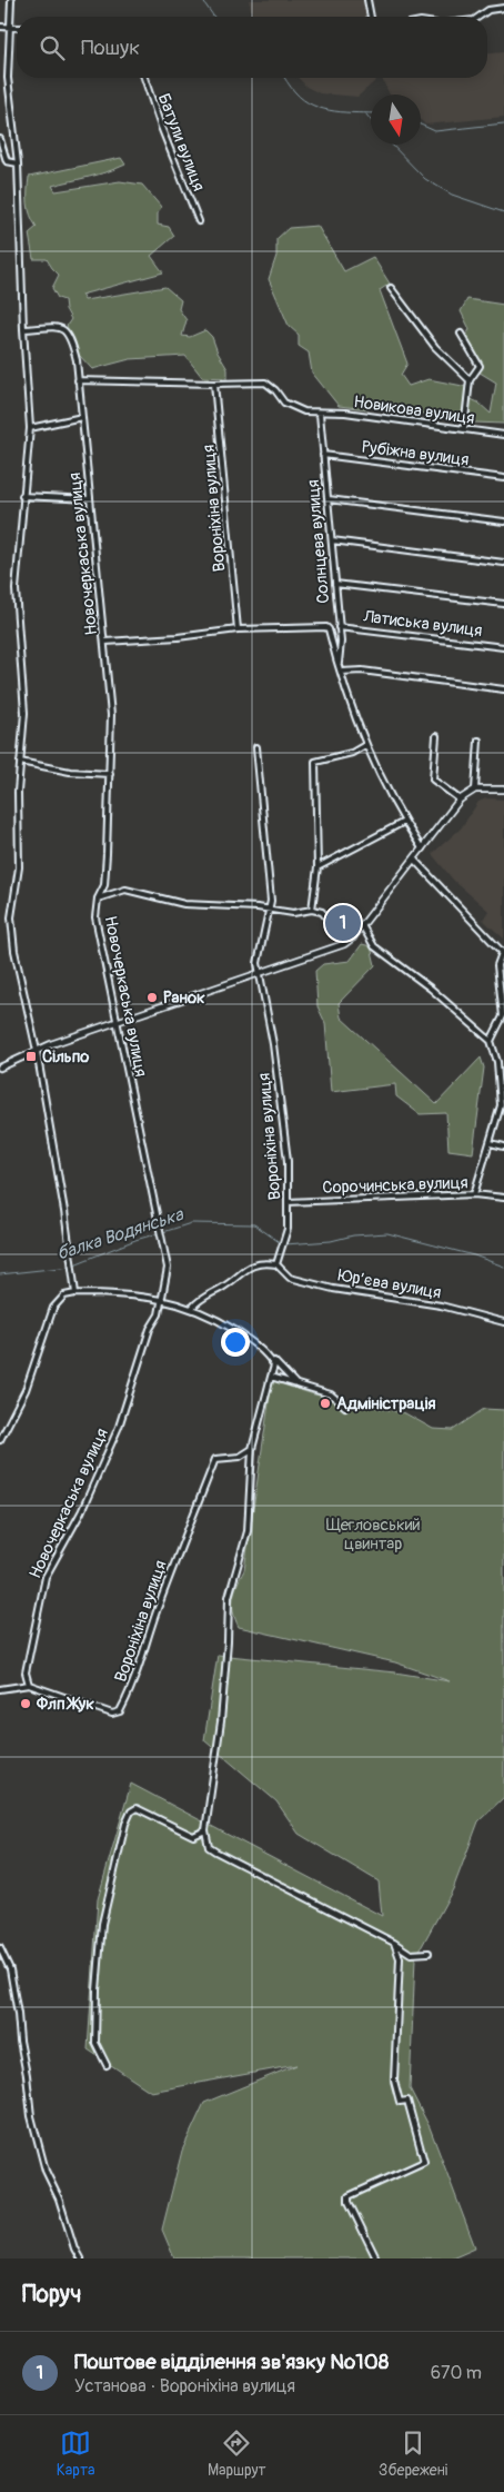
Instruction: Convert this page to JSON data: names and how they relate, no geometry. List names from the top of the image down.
{
  "streets": {
    "street": [
      "Батули вулиця",
      "Новикова вулиця",
      "Рубіжна вулиця",
      "Вороніхіна вулиця",
      "Солнцева вулиця",
      "Новочеркаська вулиця",
      "Латиська вулиця",
      "Сорочинська вулиця",
      "Юр’єва вулиця"
    ]
  },
  "crossings": [
    ["Новикова вулиця", "Вороніхіна вулиця"],
    ["Новикова вулиця", "Солнцева вулиця"],
    ["Новикова вулиця", "Новочеркаська вулиця"],
    ["Рубіжна вулиця", "Солнцева вулиця"],
    ["Вороніхіна вулиця", "Новочеркаська вулиця"],
    ["Вороніхіна вулиця", "Сорочинська вулиця"],
    ["Вороніхіна вулиця", "Юр’єва вулиця"],
    ["Солнцева вулиця", "Латиська вулиця"]
  ],
  "water": ["балка Водянська"],
  "parks": ["Щегловський цвинтар"],
  "places": {
    "other": ["Ранок", "Адміністрація", "Флп Жук"],
    "transit": ["Сільпо"]
  },
  "north": "bottom",
  "page": {
    "search": "Пошук",
    "pins": "1",
    "heading": "Поруч",
    "list": [
      {
        "mark": "1",
        "name": "Поштове відділення зв'язку №108",
        "note": "Установа · Вороніхіна вулиця",
        "value": "670 m"
      }
    ],
    "nav": ["Карта", "Маршрут", "Збережені"]
  }
}
